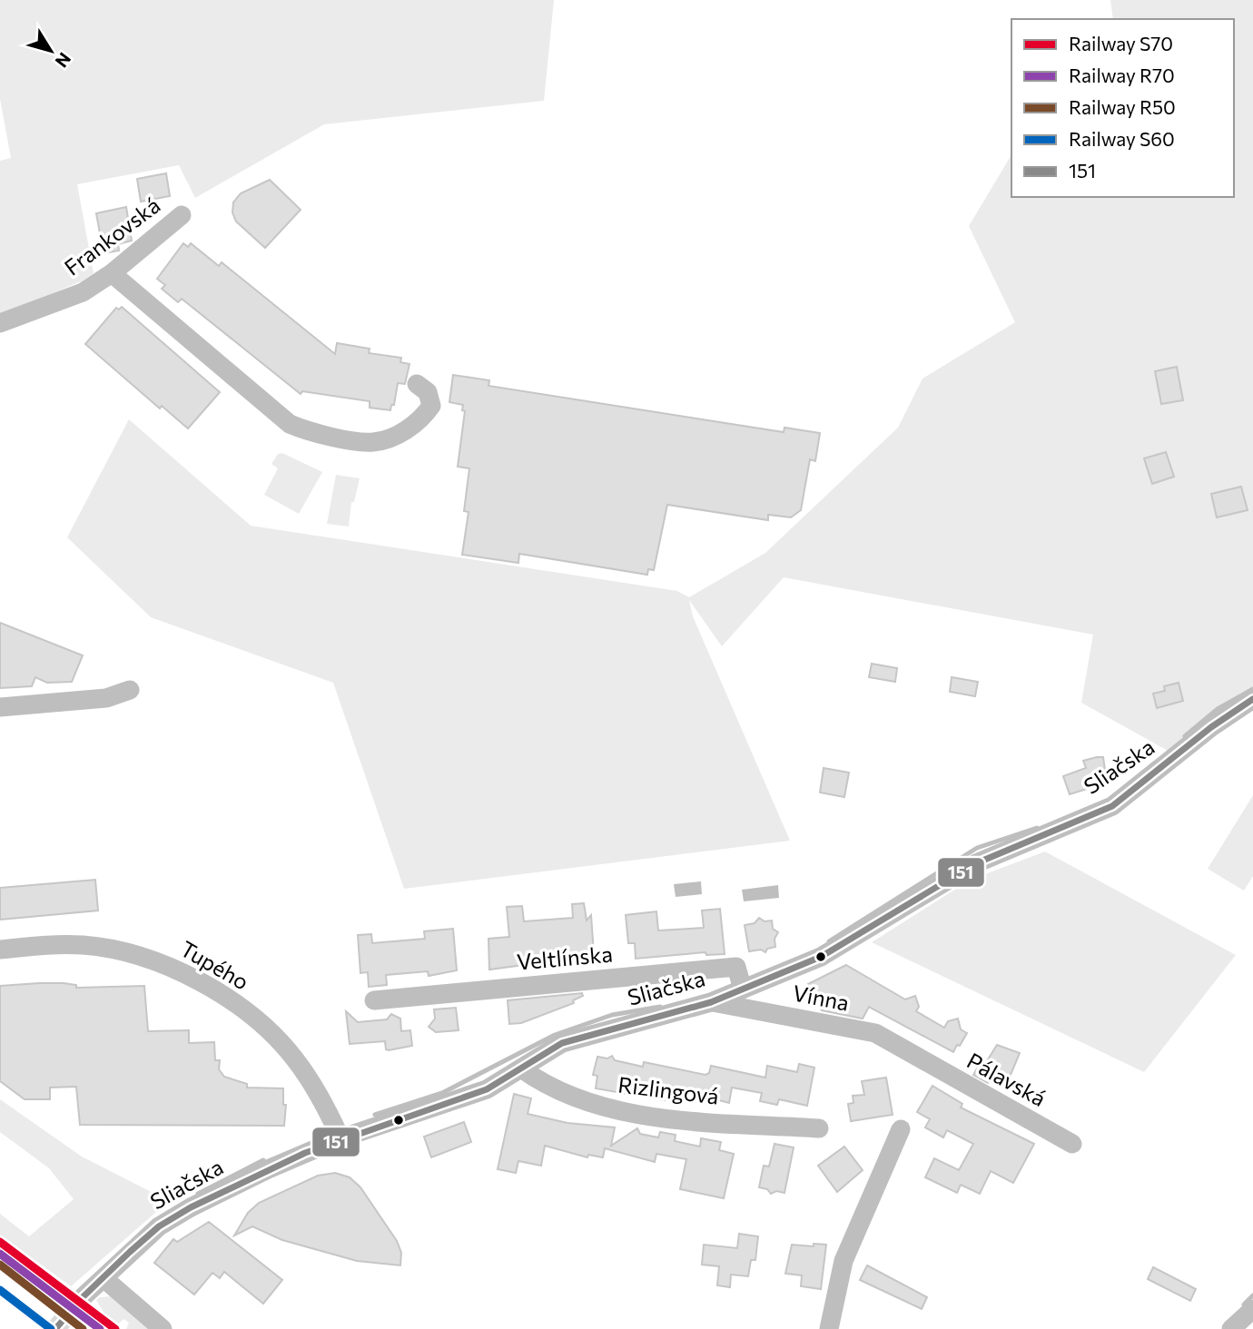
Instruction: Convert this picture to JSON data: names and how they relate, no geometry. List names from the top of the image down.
{
  "streets": {
    "street": [
      "Frankovská",
      "Sliačska",
      "Veltlínska",
      "Tupého",
      "Vínna",
      "Pálavská",
      "Rizlingová"
    ]
  },
  "crossings": [
    ["Sliačska", "Veltlínska"],
    ["Sliačska", "Tupého"],
    ["Sliačska", "Vínna"],
    ["Sliačska", "Rizlingová"],
    ["Vínna", "Pálavská"]
  ],
  "lines": [
    "transit line 151",
    "rail line S70",
    "rail line R70",
    "rail line R50",
    "rail line S60"
  ],
  "legend": [
    "Railway S70",
    "Railway R70",
    "Railway R50",
    "Railway S60",
    "151"
  ],
  "north": "bottom right"
}
